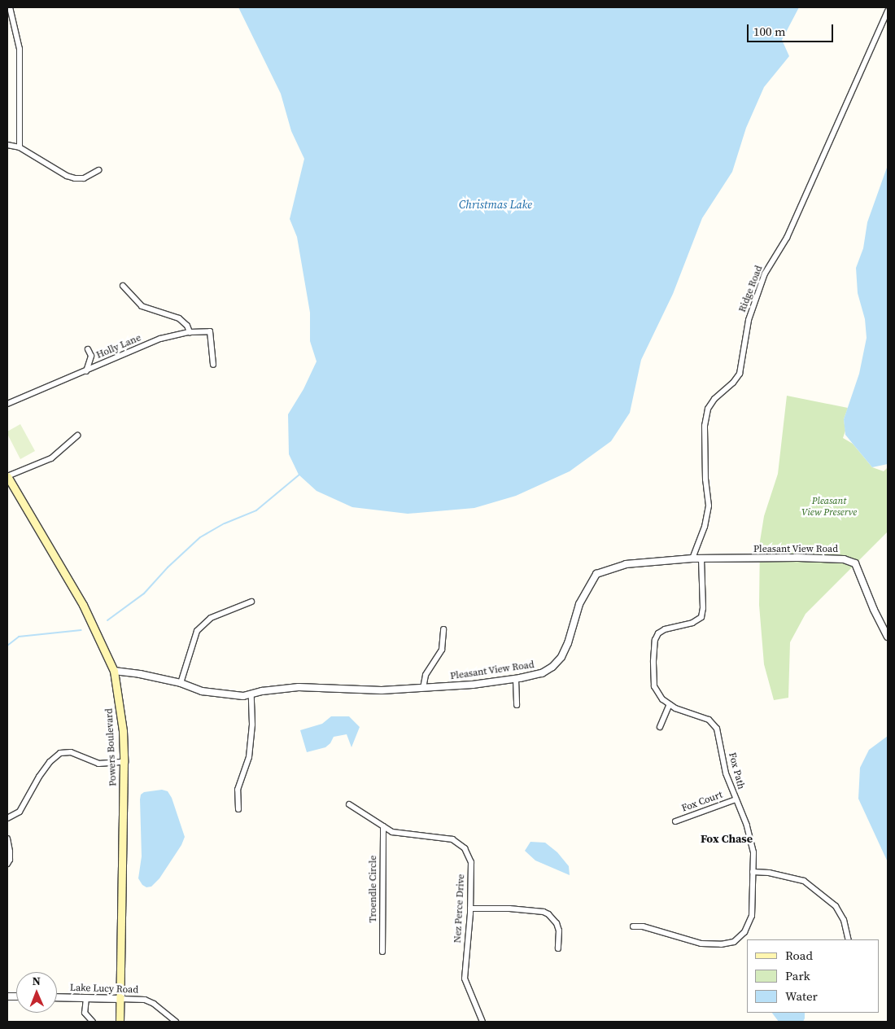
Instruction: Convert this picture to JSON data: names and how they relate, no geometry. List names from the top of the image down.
{
  "streets": {
    "main road": ["Powers Boulevard"],
    "street": [
      "Ridge Road",
      "Holly Lane",
      "Pleasant View Road",
      "Fox Path",
      "Fox Court",
      "Troendle Circle",
      "Nez Perce Drive",
      "Lake Lucy Road"
    ]
  },
  "crossings": [
    ["Ridge Road", "Pleasant View Road"],
    ["Pleasant View Road", "Powers Boulevard"],
    ["Pleasant View Road", "Fox Path"],
    ["Powers Boulevard", "Lake Lucy Road"],
    ["Fox Path", "Fox Court"],
    ["Troendle Circle", "Nez Perce Drive"]
  ],
  "districts": ["Fox Chase"],
  "water": ["Christmas Lake"],
  "parks": ["Pleasant View Preserve"],
  "legend": ["Road", "Park", "Water"],
  "scale_bar": "100 m",
  "north": "top"
}
